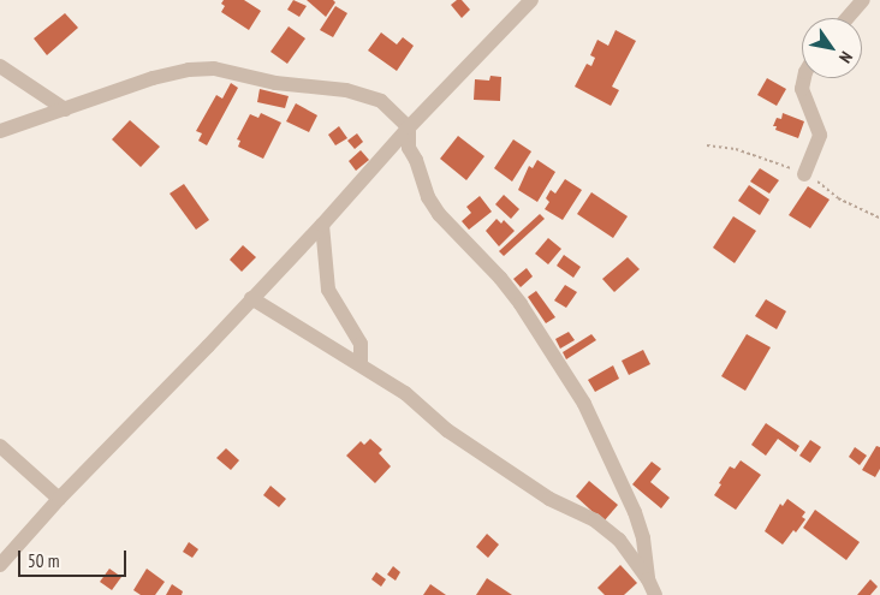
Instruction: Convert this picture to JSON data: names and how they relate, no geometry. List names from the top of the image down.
{
  "scale_bar": "50 m",
  "north": "bottom right"
}
